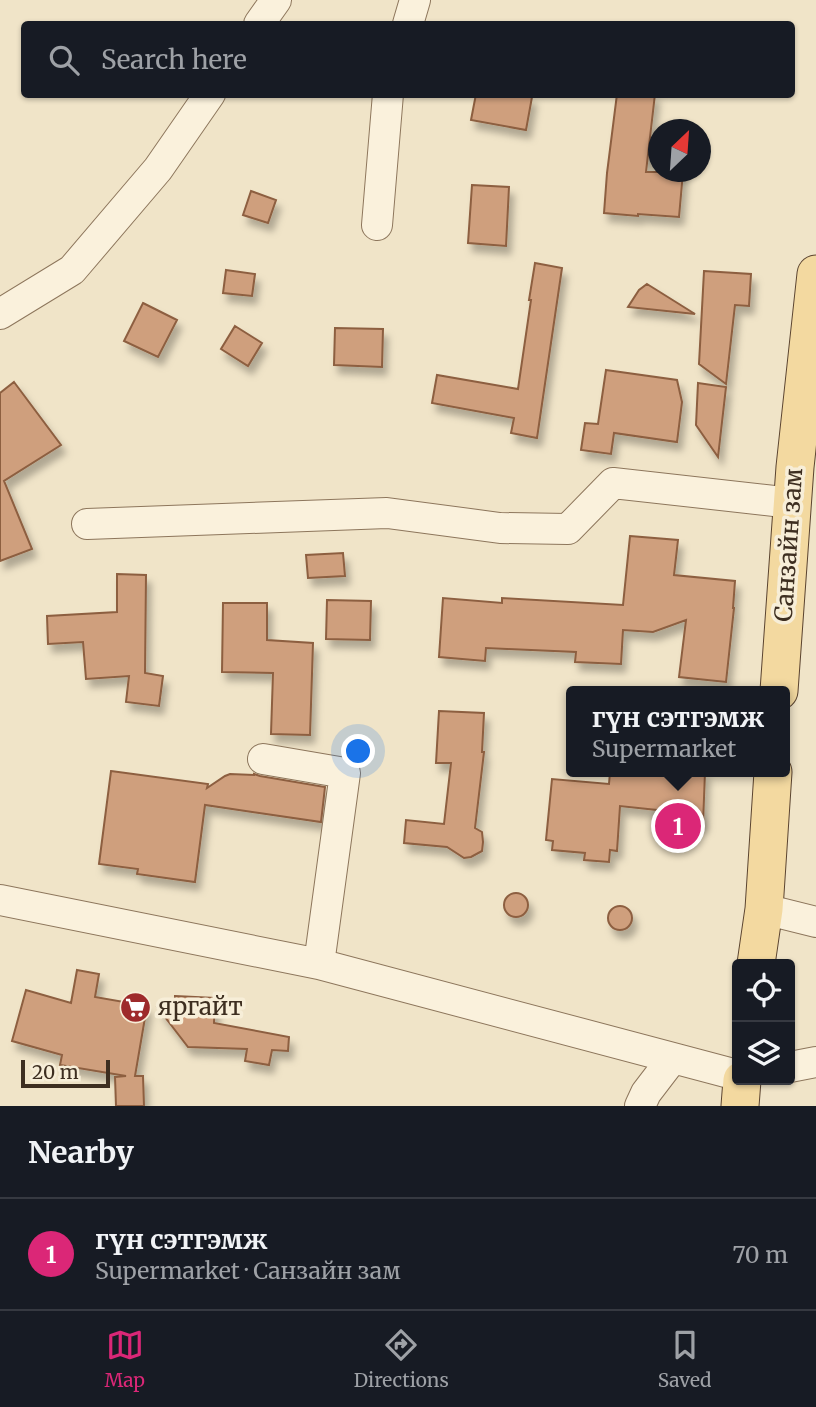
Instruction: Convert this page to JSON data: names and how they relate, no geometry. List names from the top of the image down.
{
  "streets": {
    "main road": ["Санзайн зам"]
  },
  "places": {
    "supermarket": ["яргайт"]
  },
  "scale_bar": "20 m",
  "north": "top right",
  "page": {
    "search": "Search here",
    "popup": ["гүн сэтгэмж", "Supermarket"],
    "pins": "1",
    "scale": "20 m",
    "heading": "Nearby",
    "list": [
      {
        "mark": "1",
        "name": "гүн сэтгэмж",
        "note": "Supermarket · Санзайн зам",
        "value": "70 m"
      }
    ],
    "nav": ["Map", "Directions", "Saved"]
  }
}
